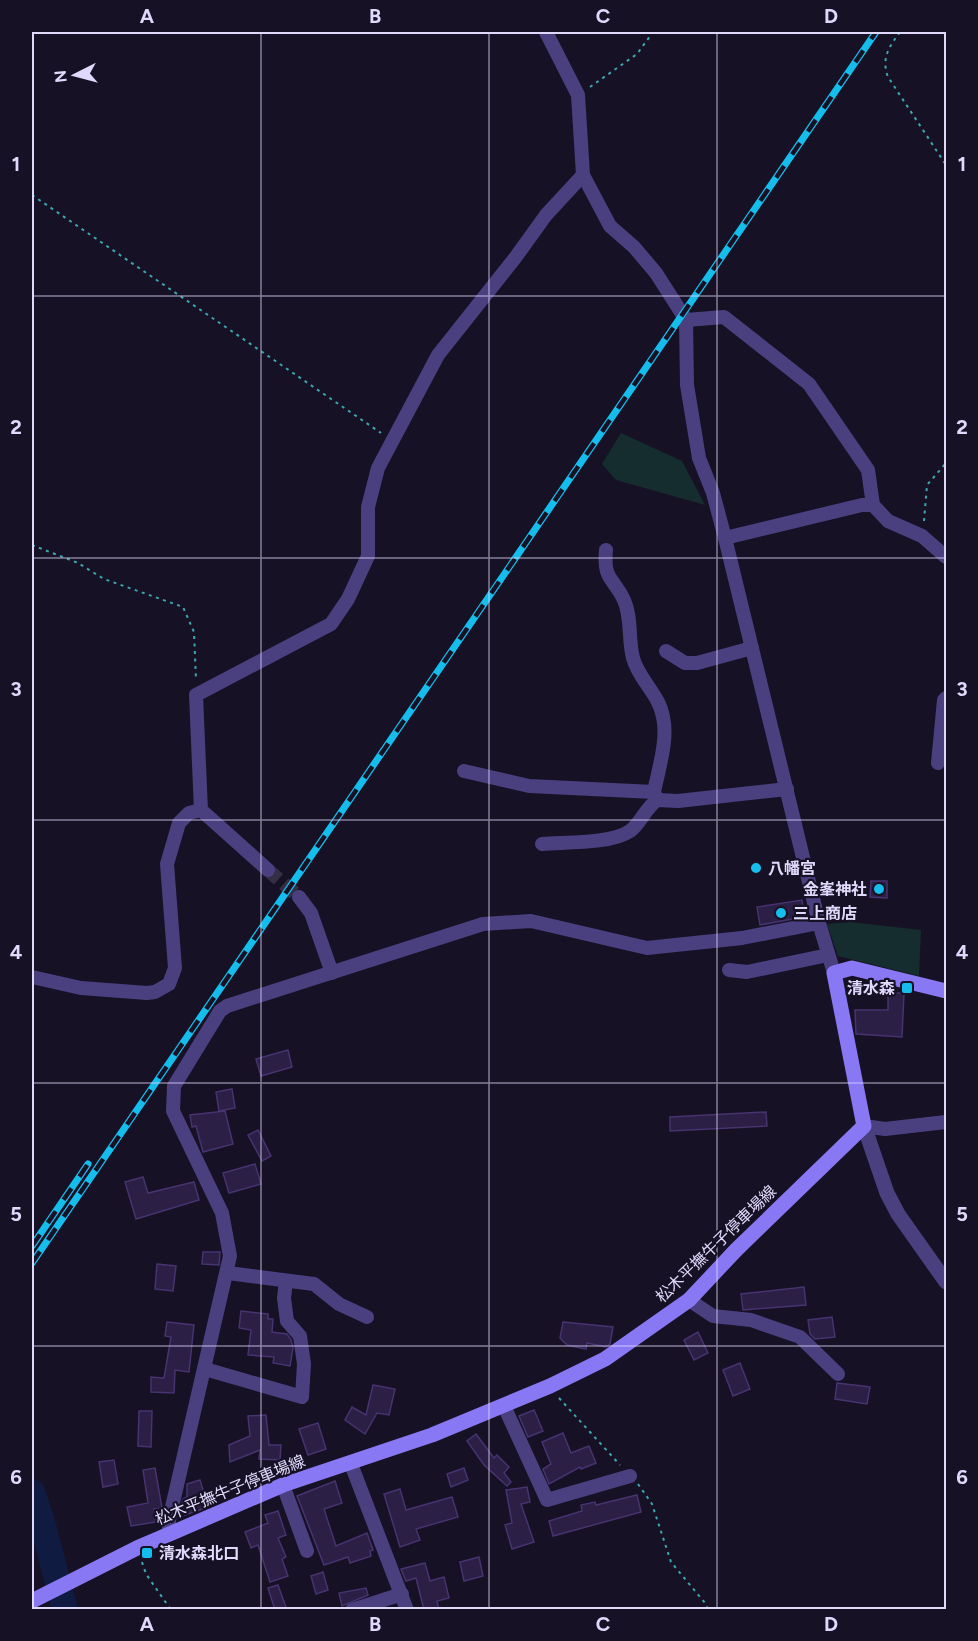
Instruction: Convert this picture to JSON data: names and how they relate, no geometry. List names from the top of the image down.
{
  "streets": {
    "main road": ["松木平撫牛子停車場線"]
  },
  "places": {
    "other": ["八幡宮", "金峯神社", "三上商店"],
    "transit": ["清水森", "清水森北口"]
  },
  "north": "left",
  "grid": {
    "columns": [
      "A",
      "B",
      "C",
      "D"
    ],
    "rows": [
      "1",
      "2",
      "3",
      "4",
      "5",
      "6"
    ]
  }
}
